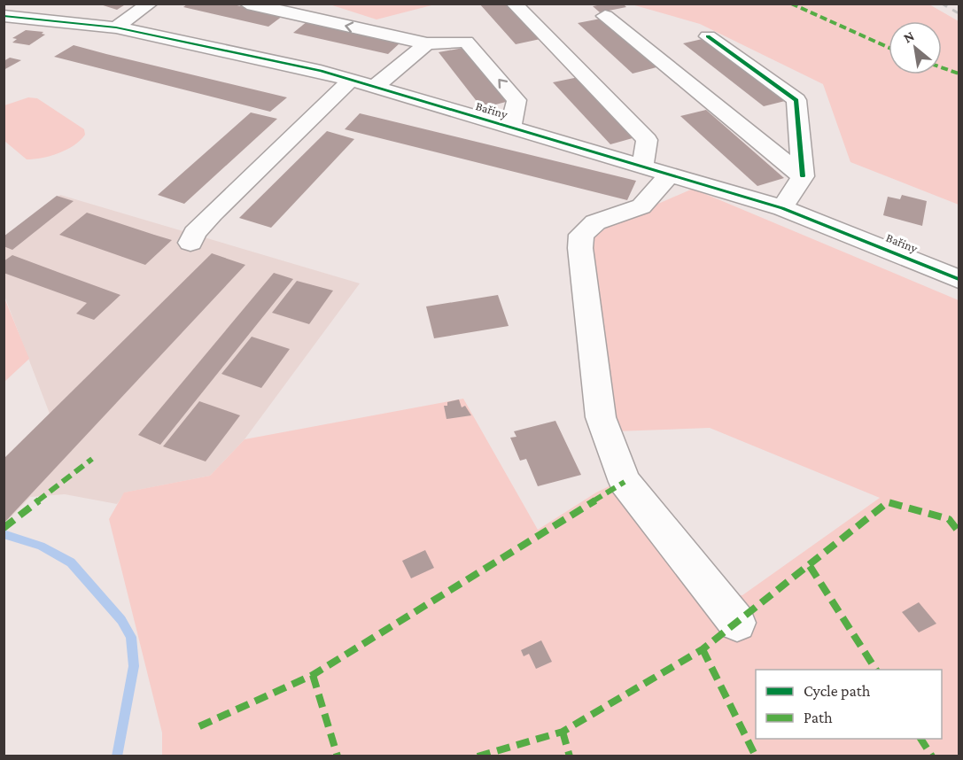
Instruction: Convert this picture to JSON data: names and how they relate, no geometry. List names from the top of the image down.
{
  "streets": {
    "street": ["Bařiny"]
  },
  "legend": ["Cycle path", "Path"],
  "north": "top left"
}
